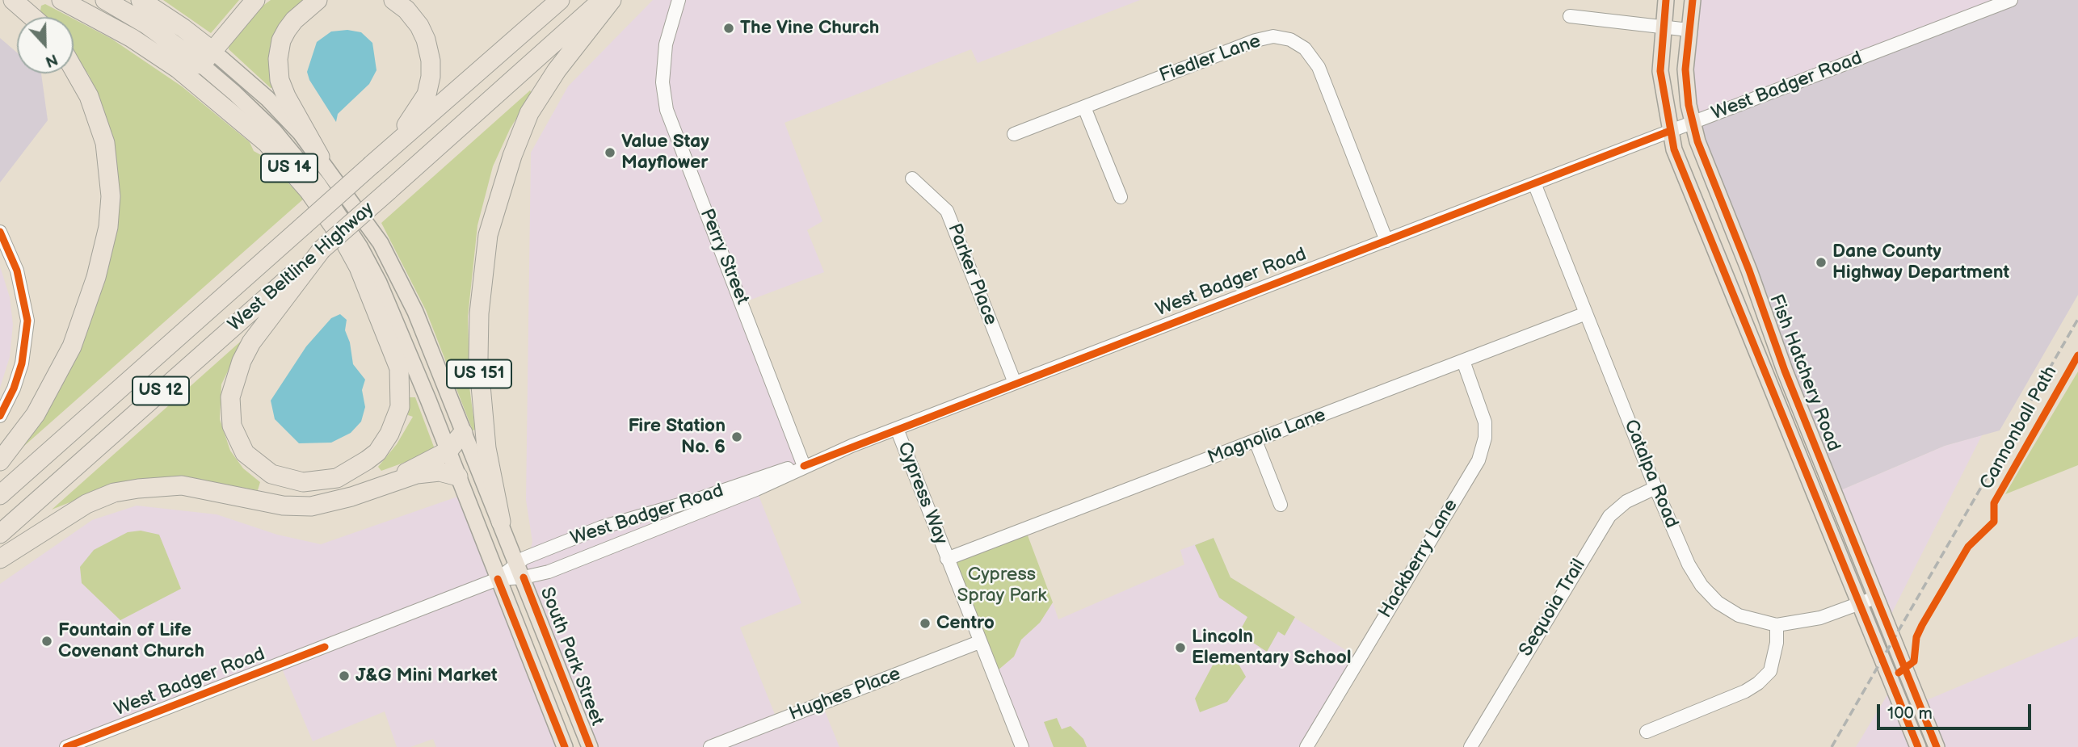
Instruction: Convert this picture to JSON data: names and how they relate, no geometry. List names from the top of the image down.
{
  "streets": {
    "highway": [
      "US 14",
      "West Beltline Highway",
      "US 151",
      "US 12"
    ],
    "main road": ["Fish Hatchery Road", "South Park Street"],
    "street": [
      "Fiedler Lane",
      "West Badger Road",
      "Perry Street",
      "Parker Place",
      "Magnolia Lane",
      "Catalpa Road",
      "Cypress Way",
      "Hackberry Lane",
      "Sequoia Trail",
      "Hughes Place"
    ],
    "cycle path": ["Cannonball Path"]
  },
  "crossings": [
    ["Fiedler Lane", "West Badger Road"],
    ["West Badger Road", "Perry Street"],
    ["West Badger Road", "Parker Place"],
    ["West Badger Road", "Fish Hatchery Road"],
    ["West Badger Road", "Catalpa Road"],
    ["West Badger Road", "Cypress Way"],
    ["West Badger Road", "South Park Street"],
    ["US 14", "West Beltline Highway"],
    ["US 14", "South Park Street"],
    ["Fish Hatchery Road", "Catalpa Road"],
    ["US 151", "South Park Street"],
    ["Magnolia Lane", "Catalpa Road"],
    ["Magnolia Lane", "Cypress Way"],
    ["Magnolia Lane", "Hackberry Lane"],
    ["Catalpa Road", "Sequoia Trail"],
    ["Cypress Way", "Hughes Place"]
  ],
  "parks": ["Cypress Spray Park"],
  "places": [
    "The Vine Church",
    "Value Stay Mayflower",
    "Dane County Highway Department",
    "Fire Station No. 6",
    "Centro",
    "Fountain of Life Covenant Church",
    "Lincoln Elementary School",
    "J&G Mini Market"
  ],
  "scale_bar": "100 m",
  "north": "bottom"
}
